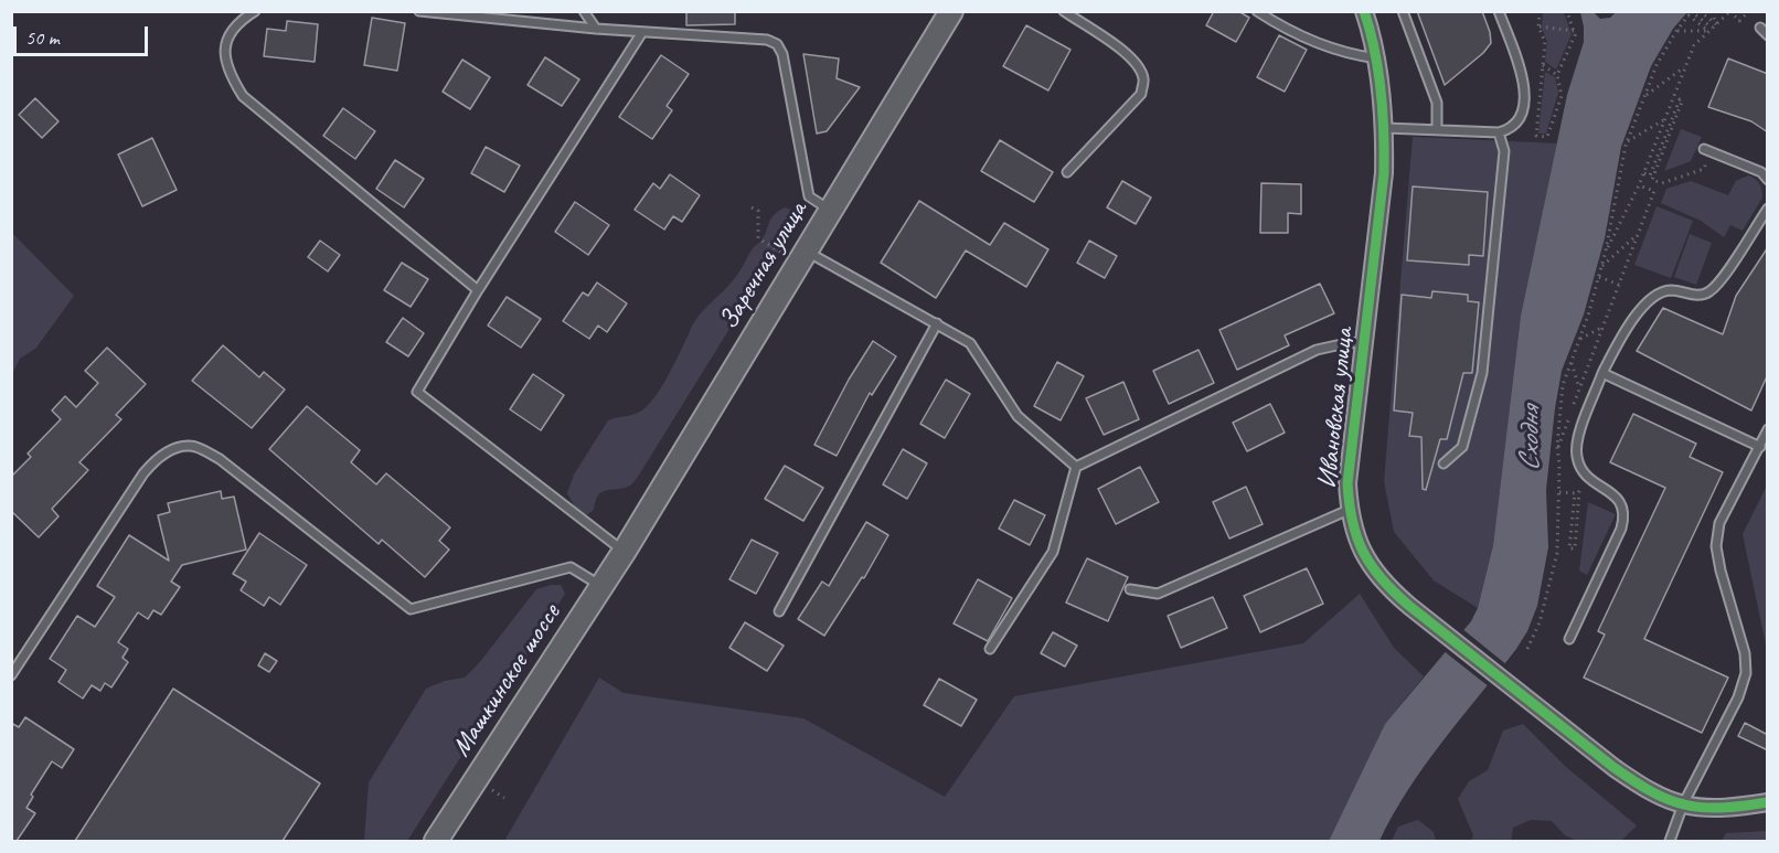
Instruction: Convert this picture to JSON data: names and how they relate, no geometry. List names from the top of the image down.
{
  "streets": {
    "main road": ["Заречная улица", "Машкинское шоссе"],
    "street": ["Ивановская улица"]
  },
  "crossings": [
    ["Заречная улица", "Машкинское шоссе"]
  ],
  "water": ["Сходня"],
  "scale_bar": "50 m"
}
